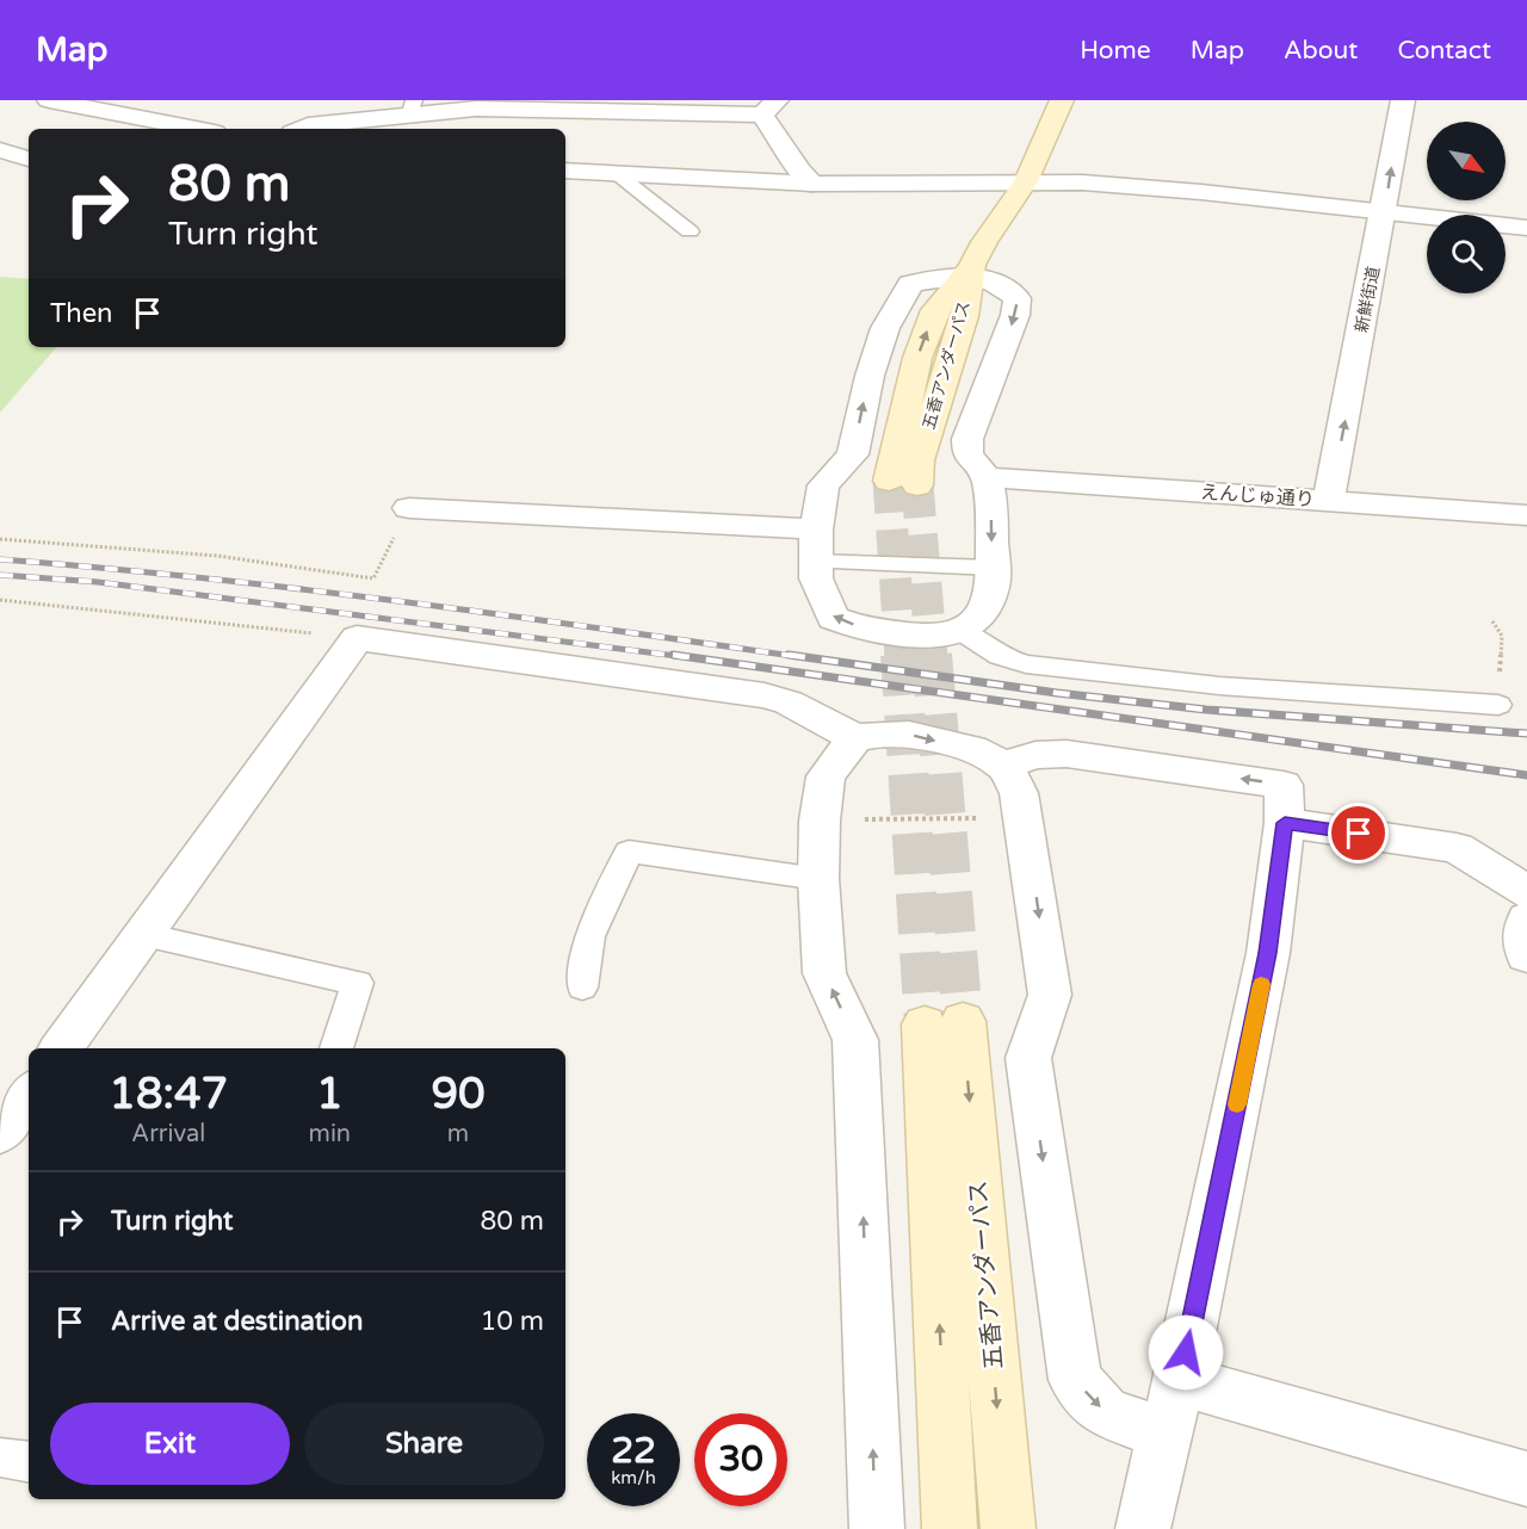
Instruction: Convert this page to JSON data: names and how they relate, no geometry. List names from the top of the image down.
{
  "streets": {
    "main road": ["五香アンダーパス"],
    "street": ["新鮮街道", "えんじゅ通り"]
  },
  "crossings": [
    ["新鮮街道", "えんじゅ通り"]
  ],
  "one_way": ["新鮮街道"],
  "north": "bottom right",
  "page": {
    "header": "Map",
    "nav": [
      "Home",
      "Map",
      "About",
      "Contact"
    ],
    "turn": ["80 m", "Turn right"],
    "then": "Then",
    "eta": [
      "18:47",
      "Arrival",
      "1",
      "min",
      "90",
      "m"
    ],
    "list": [
      {
        "name": "Turn right",
        "value": "80 m"
      },
      {
        "name": "Arrive at destination",
        "value": "10 m"
      }
    ],
    "buttons": ["Exit", "Share"],
    "speed": "22 km/h",
    "limit": "30"
  }
}
